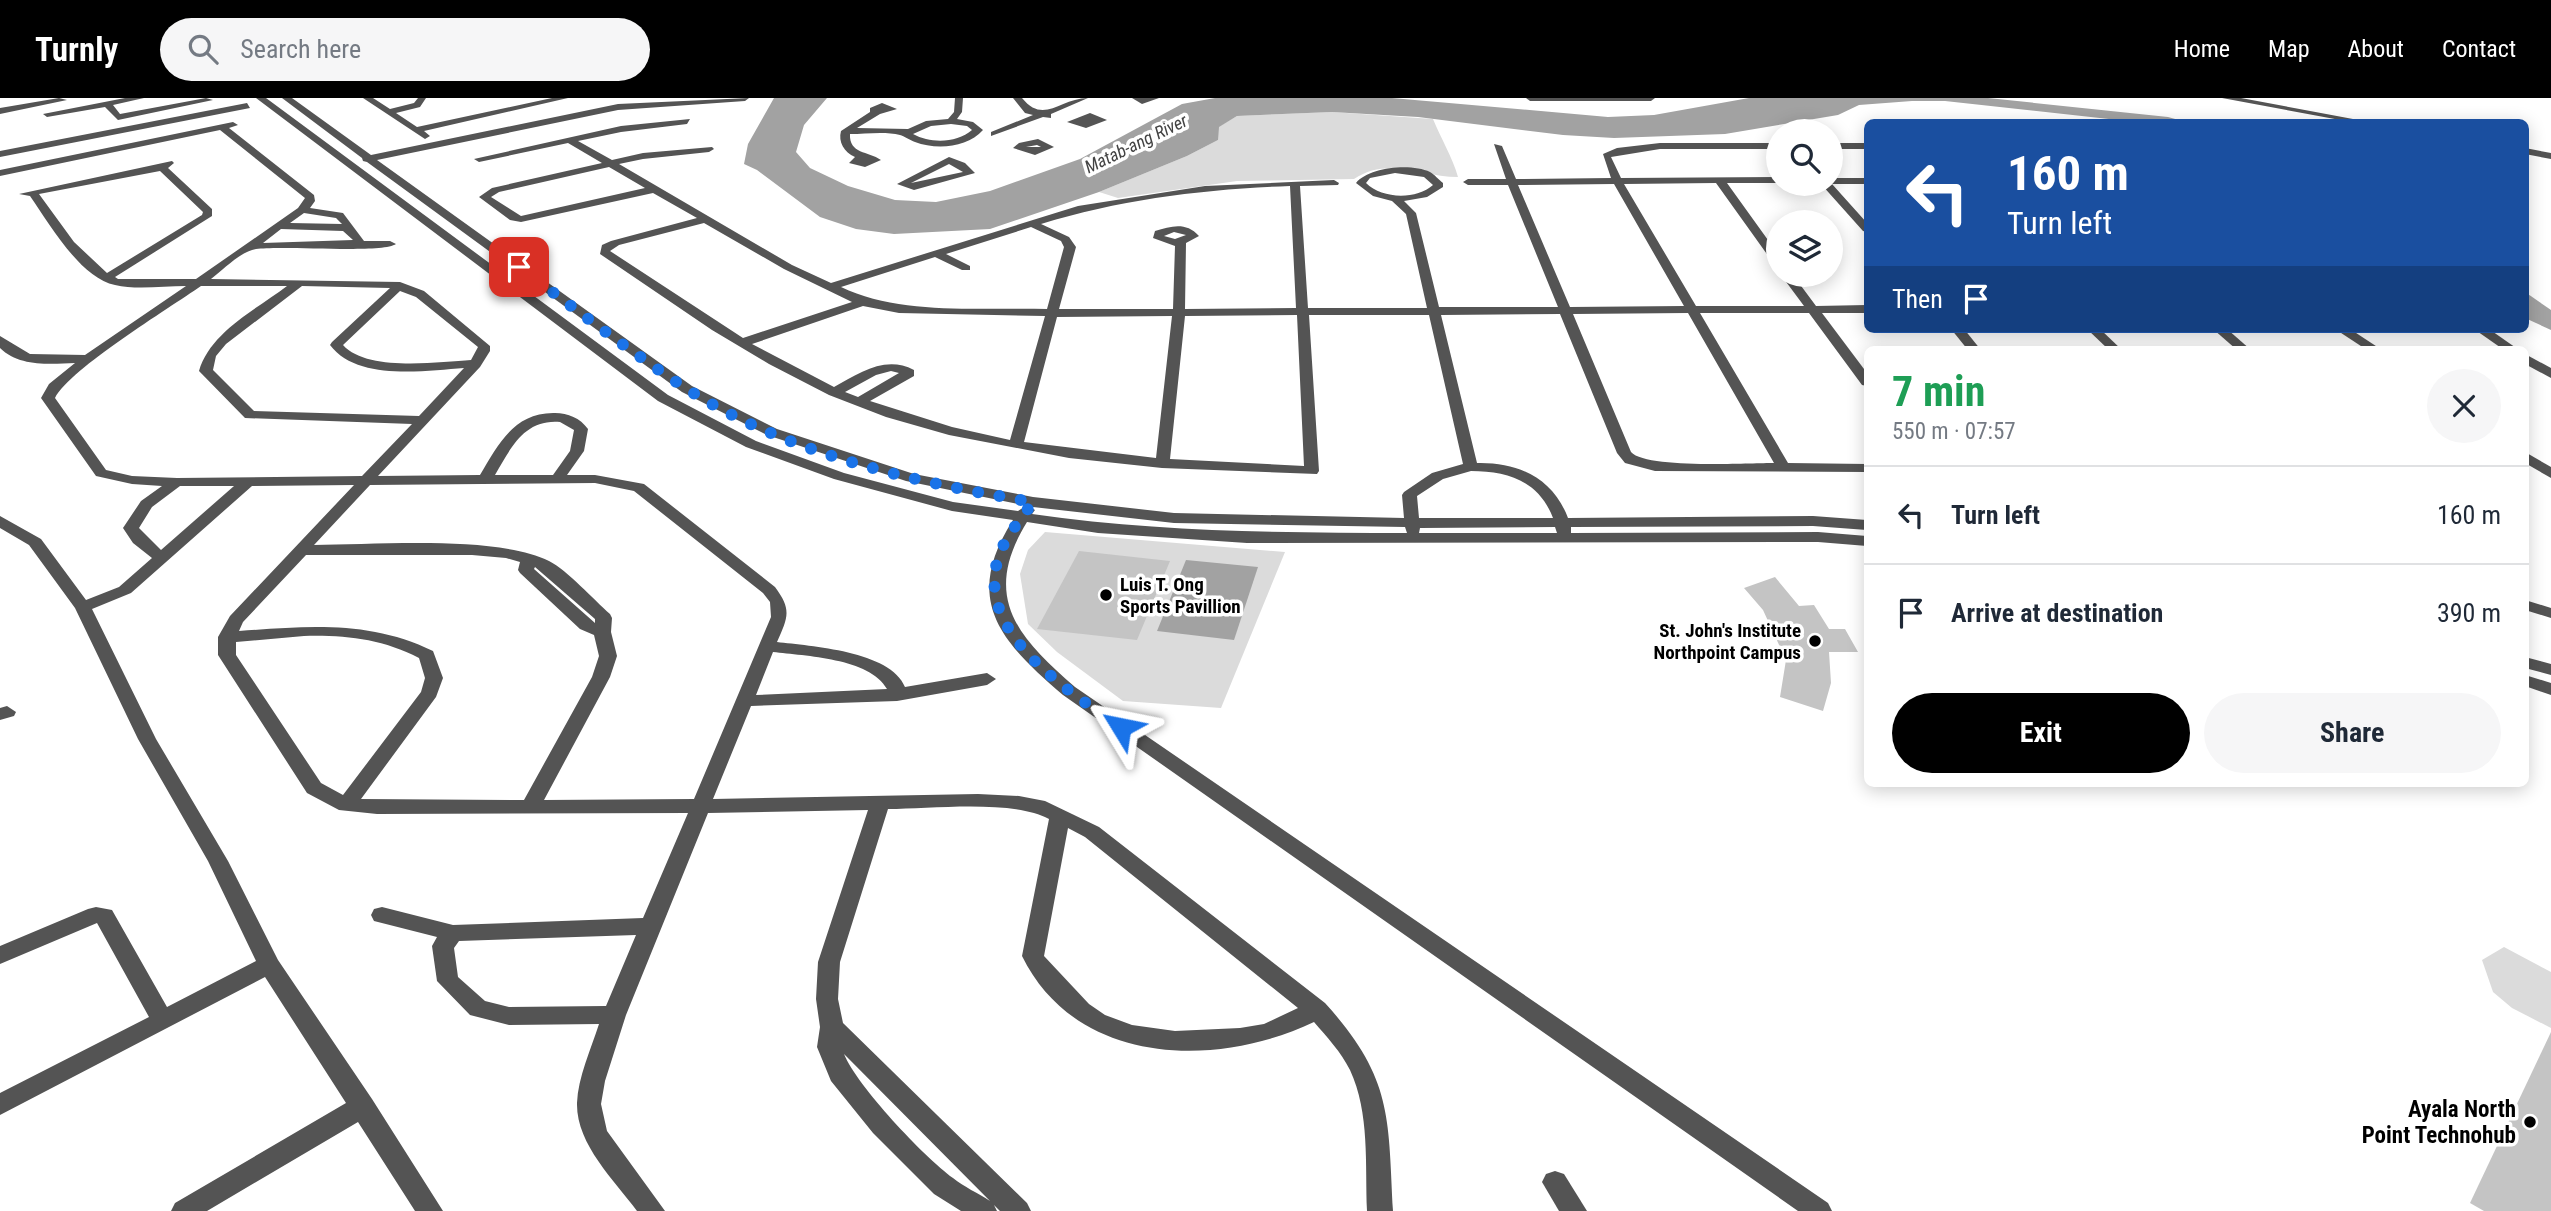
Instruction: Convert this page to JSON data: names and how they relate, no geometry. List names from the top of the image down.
{
  "water": ["Matab-ang River"],
  "places": ["Luis T. Ong Sports Pavillion", "St. John's Institute Northpoint Campus", "Ayala North Point Technohub"],
  "page": {
    "header": "Turnly",
    "search": "Search here",
    "nav": [
      "Home",
      "Map",
      "About",
      "Contact"
    ],
    "turn": ["160 m", "Turn left"],
    "then": "Then",
    "heading": ["7 min", "550 m · 07:57"],
    "list": [
      {
        "name": "Turn left",
        "value": "160 m"
      },
      {
        "name": "Arrive at destination",
        "value": "390 m"
      }
    ],
    "buttons": ["Exit", "Share"]
  }
}
